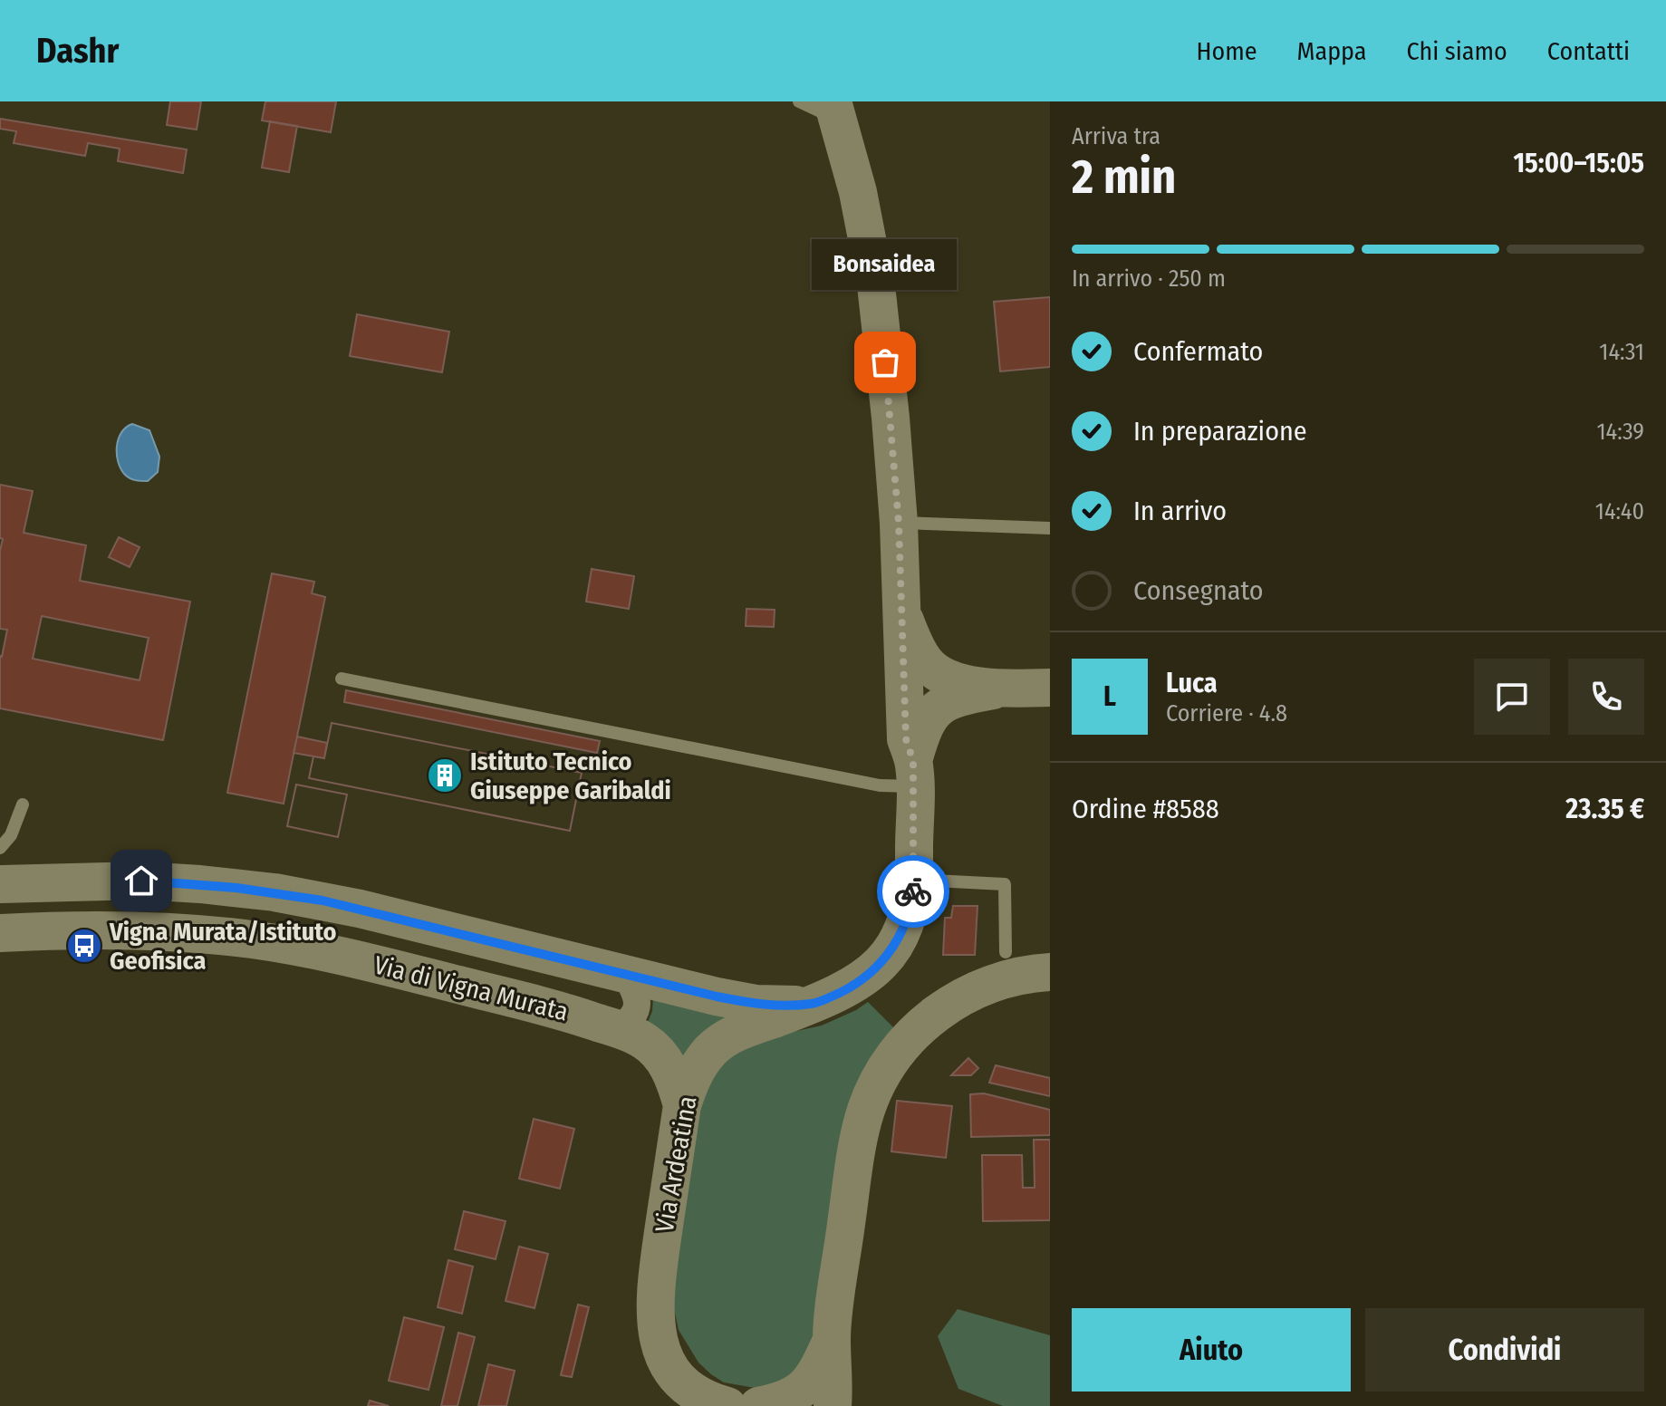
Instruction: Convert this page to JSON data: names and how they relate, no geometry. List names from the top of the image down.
{
  "streets": {
    "main road": ["Via di Vigna Murata", "Via Ardeatina"]
  },
  "crossings": [
    ["Via di Vigna Murata", "Via Ardeatina"]
  ],
  "places": {
    "other": ["Bonsaidea"],
    "building": ["Istituto Tecnico Giuseppe Garibaldi"],
    "bus stop": ["Vigna Murata/Istituto Geofisica"]
  },
  "page": {
    "header": "Dashr",
    "nav": [
      "Home",
      "Mappa",
      "Chi siamo",
      "Contatti"
    ],
    "heading": ["2 min", "Arriva tra", "15:00–15:05"],
    "panel": [
      "Luca",
      "Corriere · 4.8",
      "Ordine #8588",
      "23.35 €"
    ],
    "bar": "In arrivo · 250 m",
    "bubble": "Bonsaidea",
    "list": [
      ["Confermato", "14:31"],
      ["In preparazione", "14:39"],
      ["In arrivo", "14:40"],
      "Consegnato"
    ],
    "round": "L",
    "buttons": ["Aiuto", "Condividi"]
  }
}
